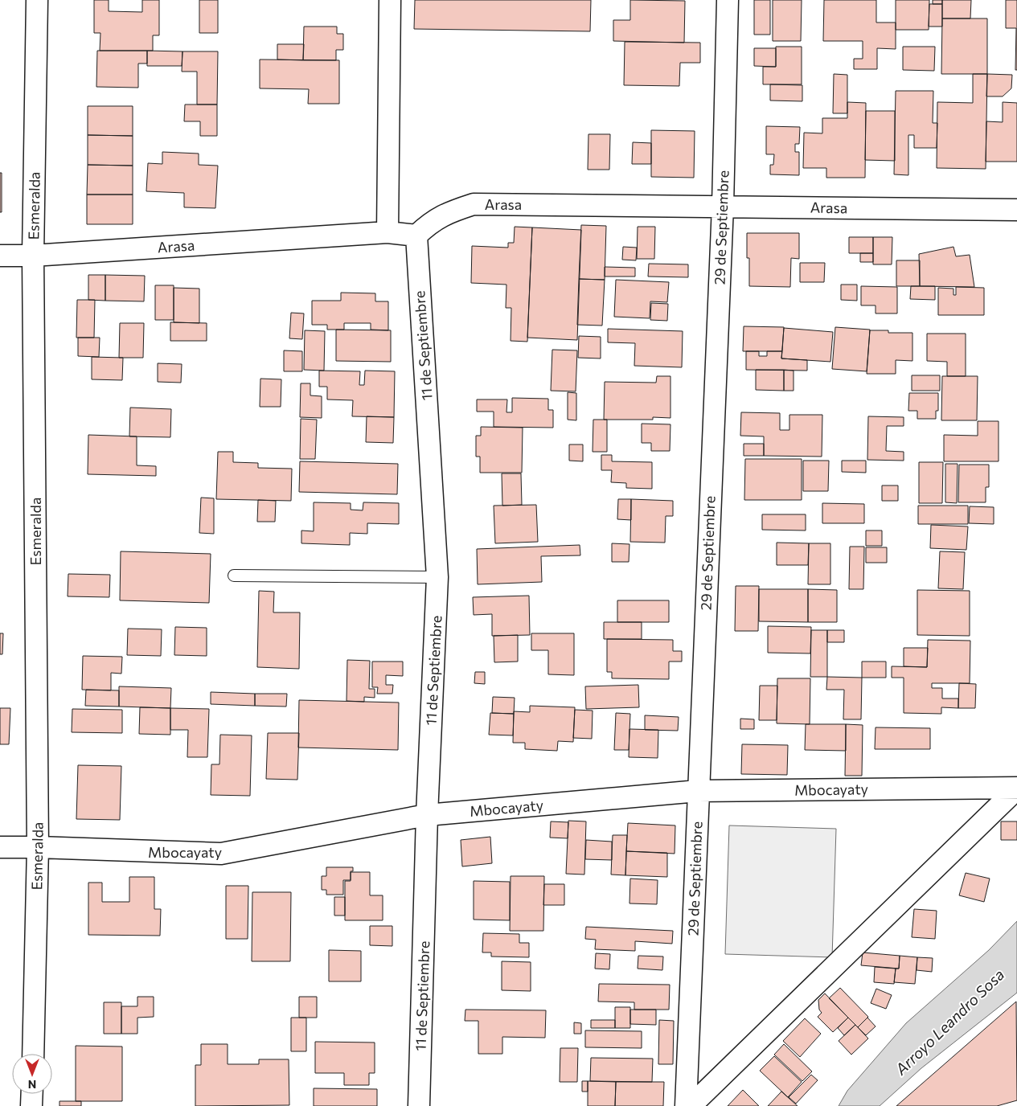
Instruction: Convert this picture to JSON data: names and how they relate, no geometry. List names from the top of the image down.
{
  "streets": {
    "street": [
      "Arasa",
      "Esmeralda",
      "29 de Septiembre",
      "11 de Septiembre",
      "Mbocayaty"
    ]
  },
  "crossings": [
    ["Arasa", "Esmeralda"],
    ["Arasa", "29 de Septiembre"],
    ["Arasa", "11 de Septiembre"],
    ["Esmeralda", "Mbocayaty"],
    ["29 de Septiembre", "Mbocayaty"],
    ["11 de Septiembre", "Mbocayaty"]
  ],
  "water": ["Arroyo Leandro Sosa"],
  "north": "bottom"
}
